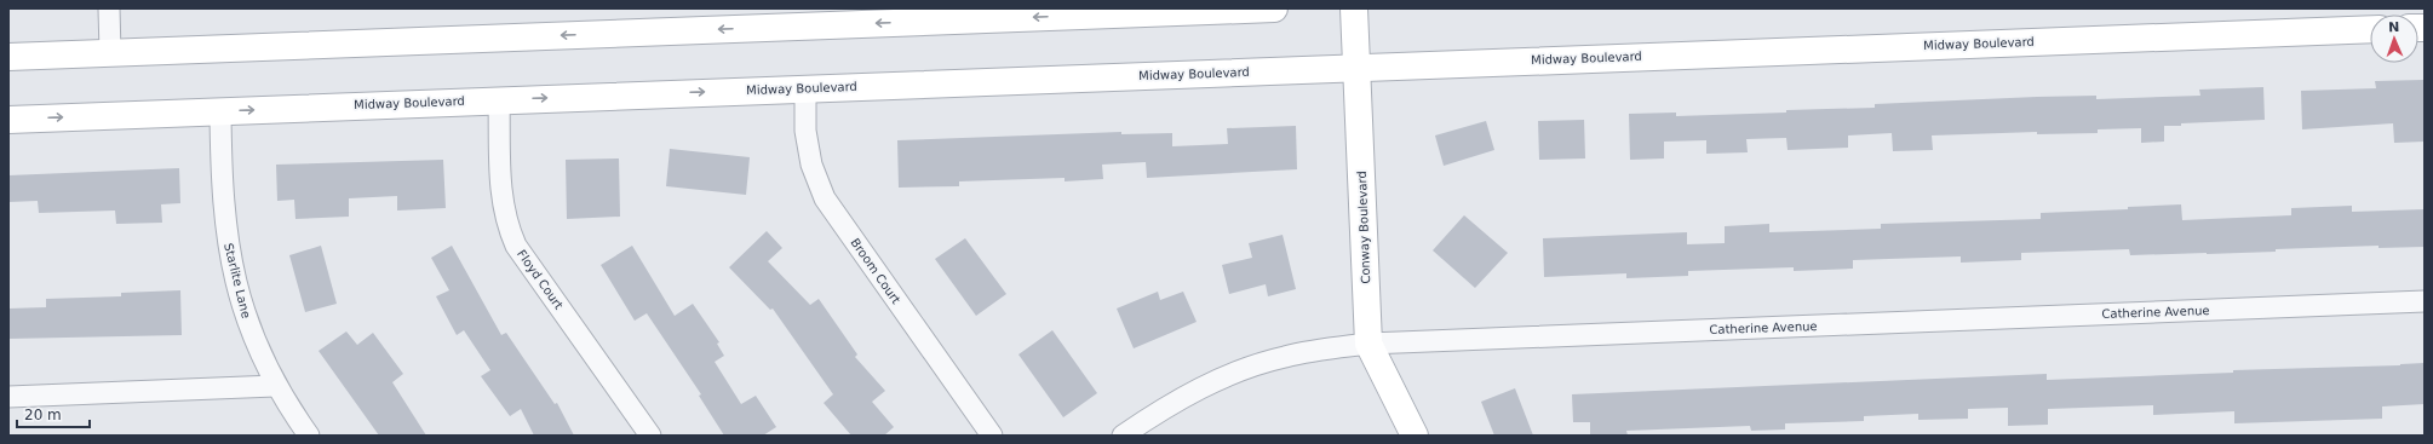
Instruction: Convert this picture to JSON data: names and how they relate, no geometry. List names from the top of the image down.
{
  "streets": {
    "street": [
      "Midway Boulevard",
      "Conway Boulevard",
      "Broom Court",
      "Floyd Court",
      "Starlite Lane",
      "Catherine Avenue"
    ]
  },
  "crossings": [
    ["Midway Boulevard", "Conway Boulevard"],
    ["Midway Boulevard", "Broom Court"],
    ["Midway Boulevard", "Floyd Court"],
    ["Midway Boulevard", "Starlite Lane"],
    ["Conway Boulevard", "Catherine Avenue"]
  ],
  "scale_bar": "20 m",
  "north": "top"
}
